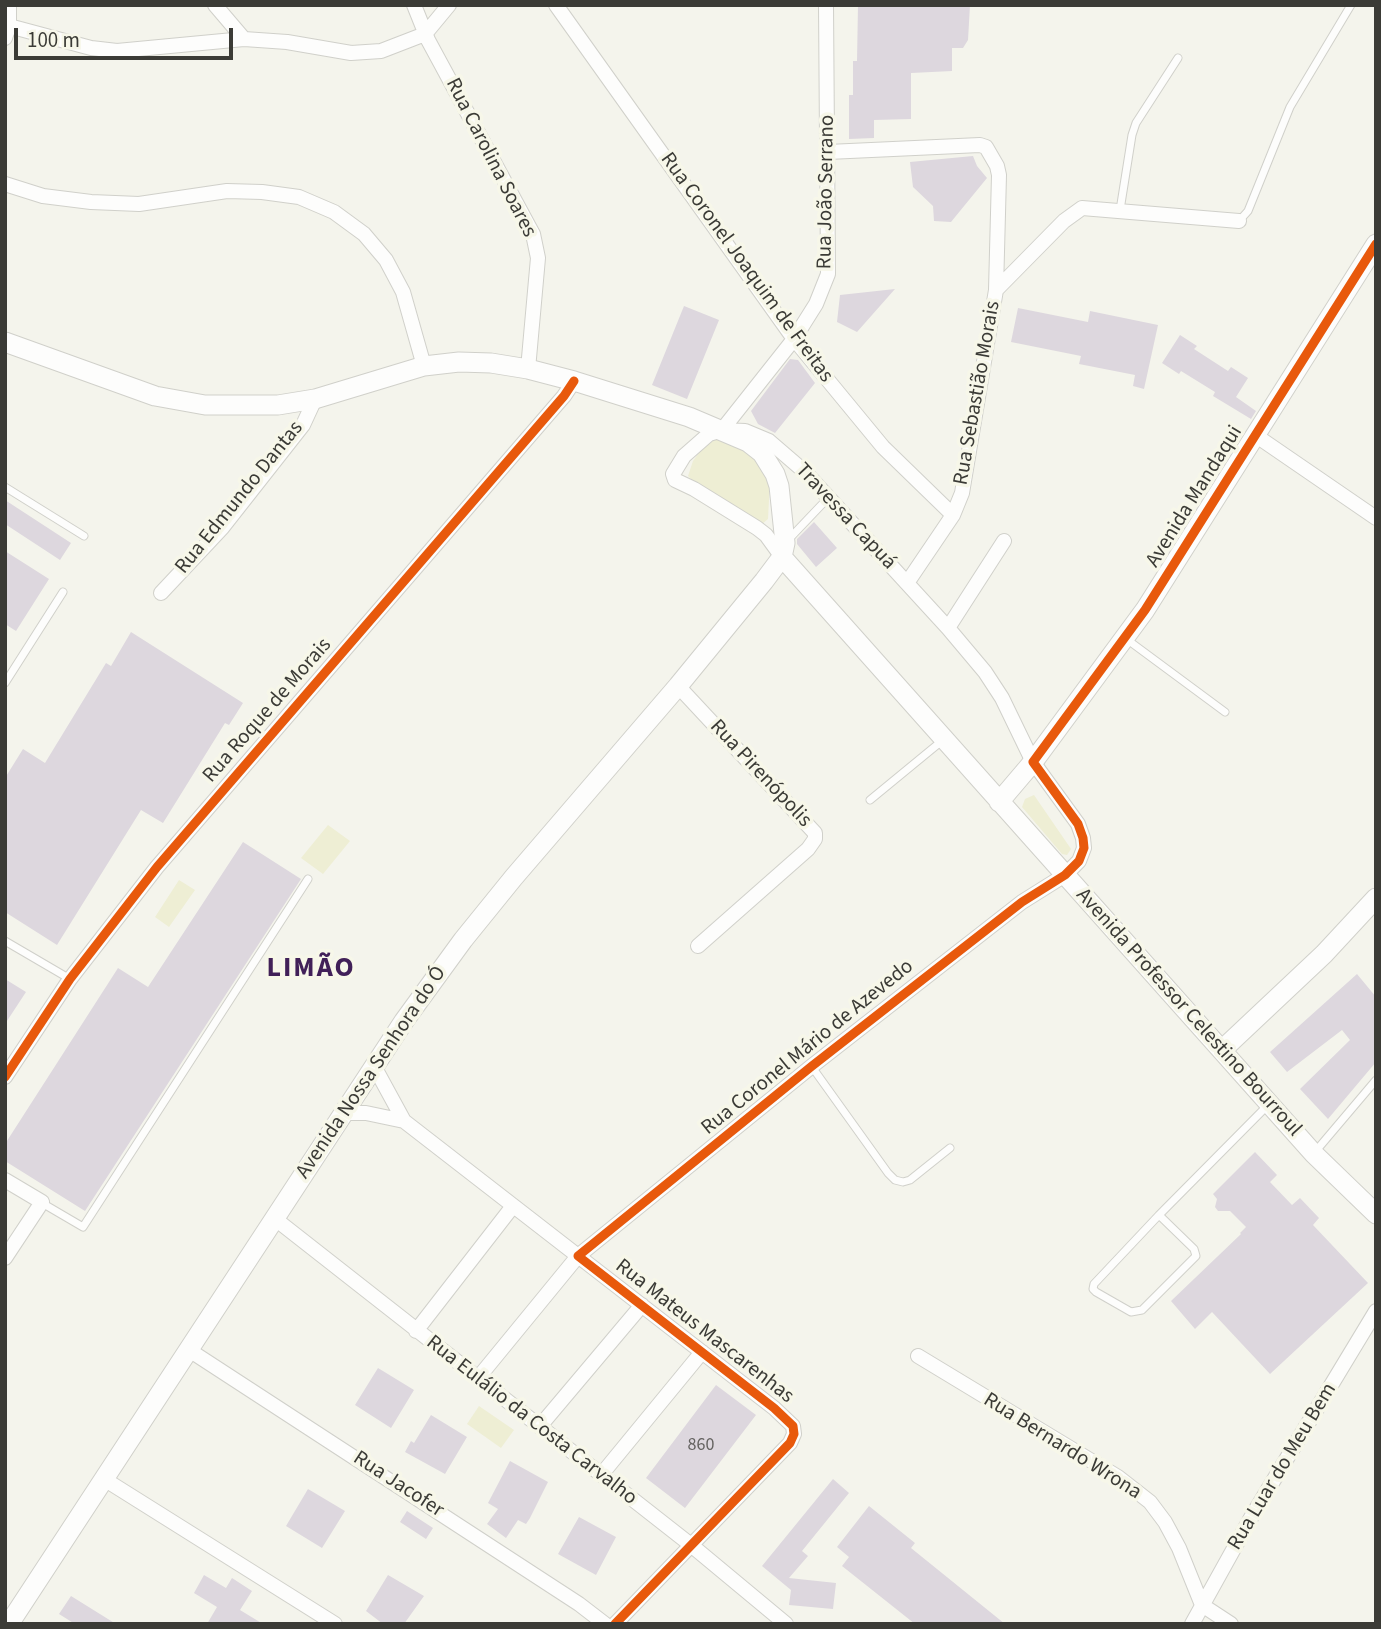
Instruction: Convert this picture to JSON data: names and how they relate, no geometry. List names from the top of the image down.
{
  "streets": {
    "main road": [
      "Avenida Mandaqui",
      "Travessa Capuá",
      "Avenida Professor Celestino Bourroul",
      "Avenida Nossa Senhora do Ó"
    ],
    "street": [
      "Rua Carolina Soares",
      "Rua João Serrano",
      "Rua Coronel Joaquim de Freitas",
      "Rua Sebastião Morais",
      "Rua Edmundo Dantas",
      "Rua Roque de Morais",
      "Rua Pirenópolis",
      "Rua Coronel Mário de Azevedo",
      "Rua Mateus Mascarenhas",
      "Rua Eulálio da Costa Carvalho",
      "Rua Bernardo Wrona",
      "Rua Luar do Meu Bem",
      "Rua Jacofer"
    ]
  },
  "crossings": [
    ["Rua João Serrano", "Rua Coronel Joaquim de Freitas"],
    ["Rua João Serrano", "Travessa Capuá"],
    ["Rua Coronel Joaquim de Freitas", "Rua Sebastião Morais"],
    ["Rua Sebastião Morais", "Travessa Capuá"],
    ["Avenida Mandaqui", "Travessa Capuá"],
    ["Avenida Mandaqui", "Avenida Professor Celestino Bourroul"],
    ["Travessa Capuá", "Avenida Professor Celestino Bourroul"],
    ["Travessa Capuá", "Rua Coronel Mário de Azevedo"],
    ["Travessa Capuá", "Avenida Nossa Senhora do Ó"],
    ["Rua Pirenópolis", "Avenida Nossa Senhora do Ó"],
    ["Avenida Professor Celestino Bourroul", "Rua Coronel Mário de Azevedo"],
    ["Avenida Professor Celestino Bourroul", "Avenida Nossa Senhora do Ó"],
    ["Rua Coronel Mário de Azevedo", "Rua Mateus Mascarenhas"],
    ["Rua Coronel Mário de Azevedo", "Rua Eulálio da Costa Carvalho"],
    ["Avenida Nossa Senhora do Ó", "Rua Mateus Mascarenhas"],
    ["Avenida Nossa Senhora do Ó", "Rua Eulálio da Costa Carvalho"],
    ["Avenida Nossa Senhora do Ó", "Rua Jacofer"],
    ["Rua Mateus Mascarenhas", "Rua Eulálio da Costa Carvalho"],
    ["Rua Bernardo Wrona", "Rua Luar do Meu Bem"]
  ],
  "districts": ["LIMÃO"],
  "house_numbers": ["860"],
  "scale_bar": "100 m"
}
